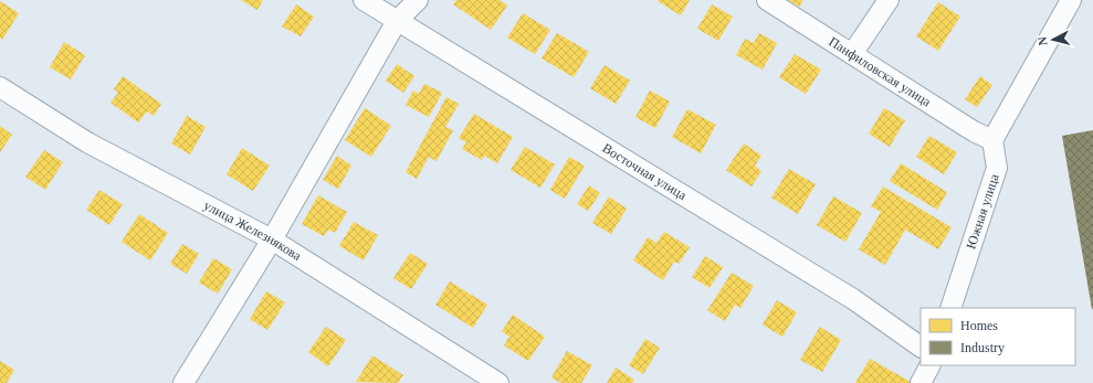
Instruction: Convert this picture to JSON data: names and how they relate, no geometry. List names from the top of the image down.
{
  "streets": {
    "street": [
      "Панфиловская улица",
      "Восточная улица",
      "Южная улица",
      "улица Железнякова"
    ]
  },
  "crossings": [
    ["Панфиловская улица", "Южная улица"]
  ],
  "legend": ["Homes", "Industry"],
  "north": "left"
}
